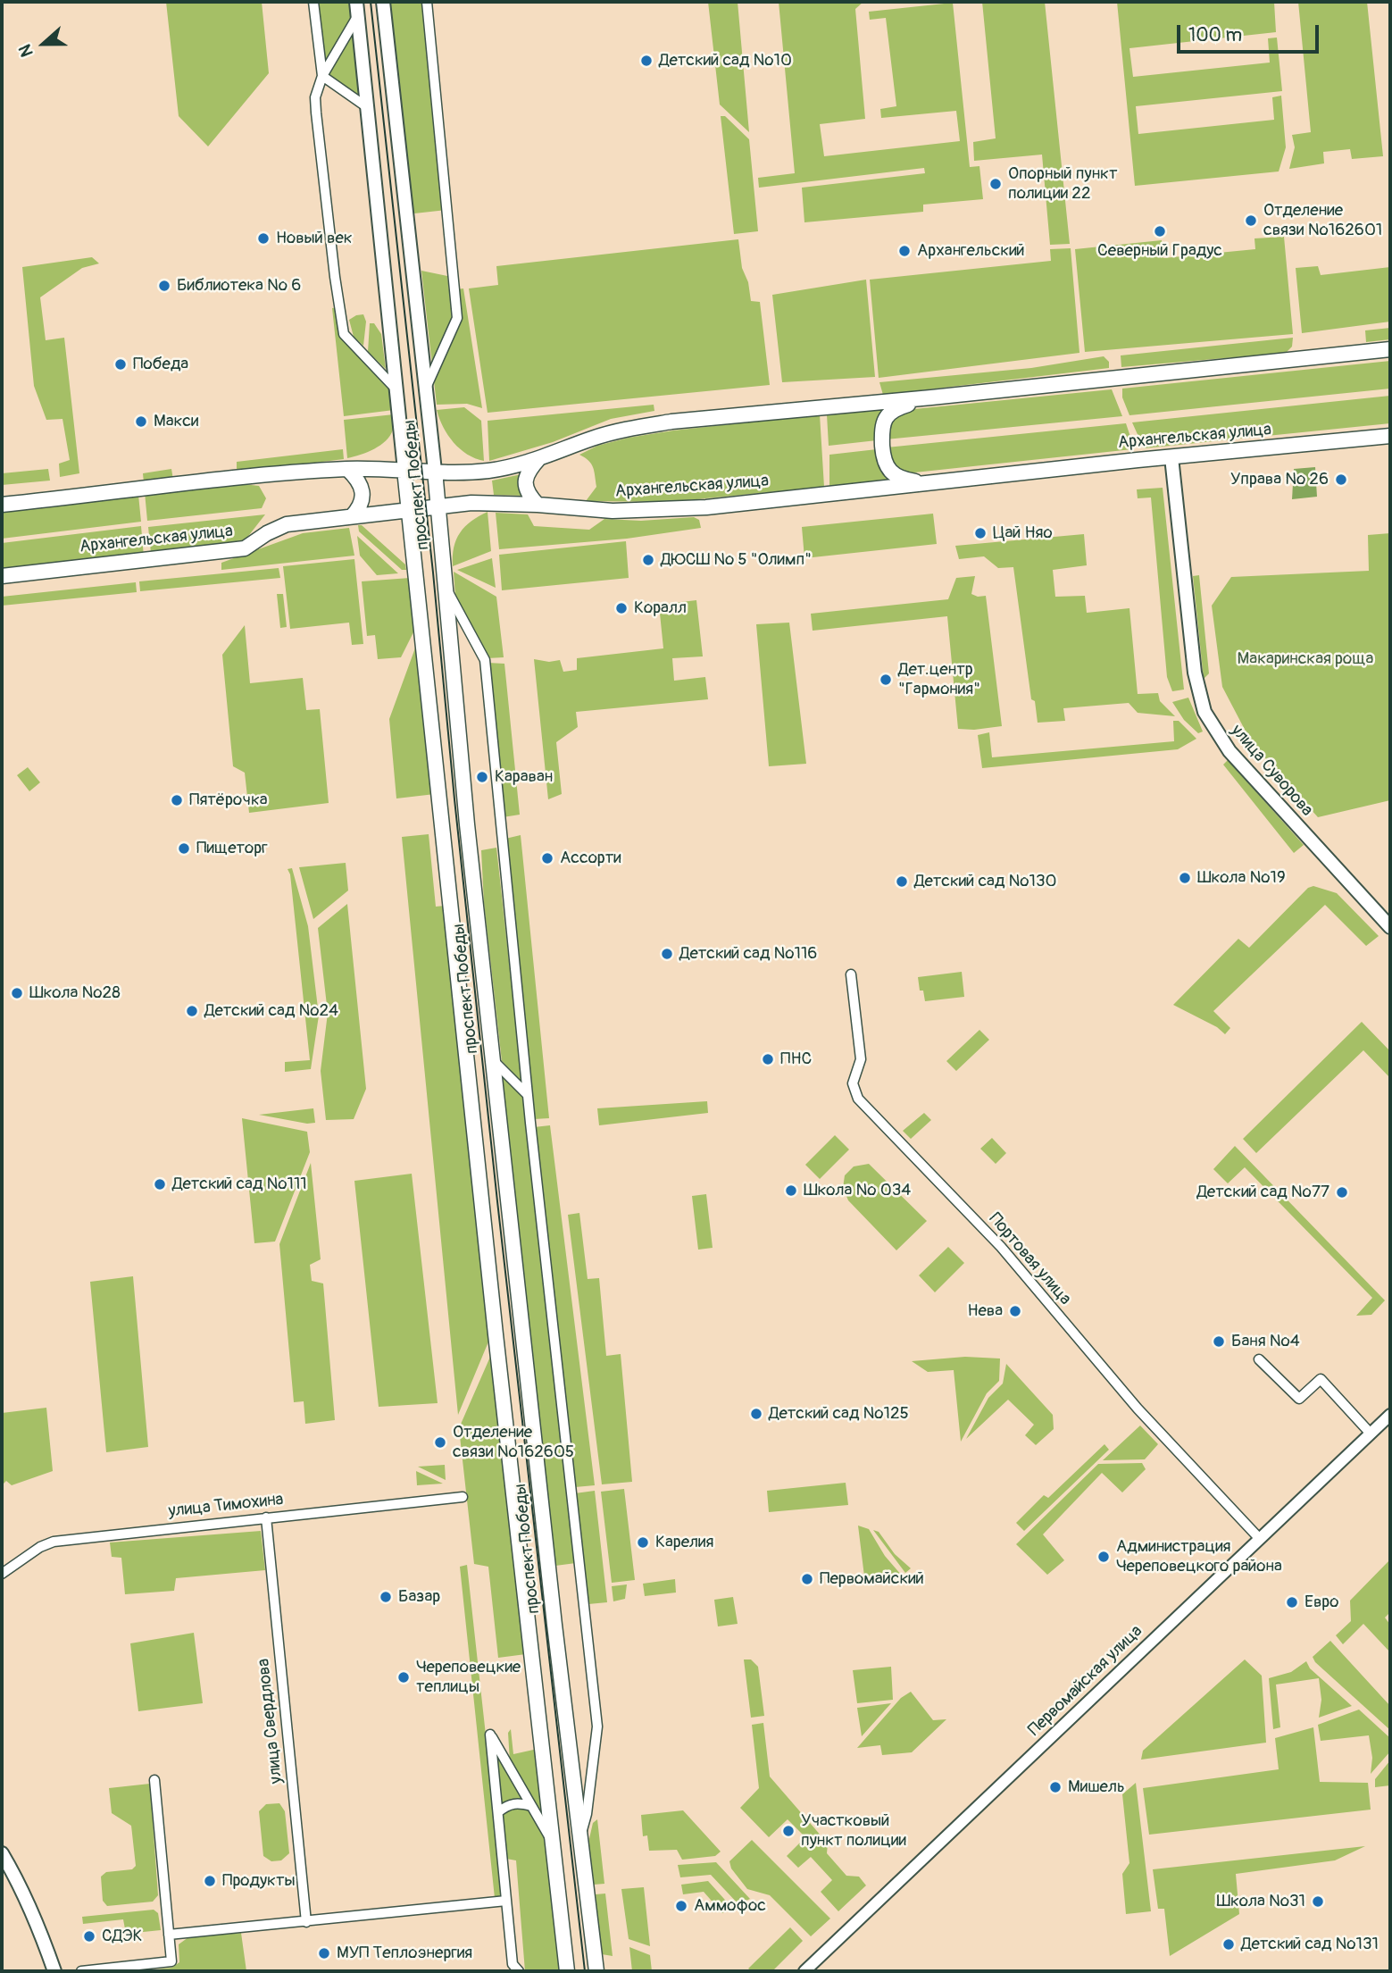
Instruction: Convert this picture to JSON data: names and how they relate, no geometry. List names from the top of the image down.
{
  "streets": {
    "main road": ["Архангельская улица", "проспект Победы", "улица Суворова"],
    "street": [
      "Портовая улица",
      "улица Тимохина",
      "Первомайская улица",
      "улица Свердлова"
    ]
  },
  "crossings": [
    ["Архангельская улица", "проспект Победы"],
    ["Архангельская улица", "улица Суворова"],
    ["Портовая улица", "Первомайская улица"],
    ["улица Тимохина", "улица Свердлова"]
  ],
  "parks": ["Макаринская роща"],
  "places": [
    "Детский сад №10",
    "Опорный пункт полиции 22",
    "Отделение связи №162601",
    "Северный Градус",
    "Новый век",
    "Архангельский",
    "Библиотека № 6",
    "Победа",
    "Макси",
    "Управа № 26",
    "Цай Няо",
    "ДЮСШ № 5 \"Олимп\"",
    "Коралл",
    "Дет.центр \"Гармония\"",
    "Караван",
    "Пятёрочка",
    "Пищеторг",
    "Ассорти",
    "Школа №19",
    "Детский сад №130",
    "Детский сад №116",
    "Школа №28",
    "Детский сад №24",
    "ПНС",
    "Детский сад №111",
    "Школа № 034",
    "Детский сад №77",
    "Нева",
    "Баня №4",
    "Детский сад №125",
    "Отделение связи №162605",
    "Карелия",
    "Администрация Череповецкого района",
    "Первомайский",
    "Базар",
    "Евро",
    "Череповецкие теплицы",
    "Мишель",
    "Участковый пункт полиции",
    "Продукты",
    "Школа №31",
    "Аммофос",
    "СДЭК",
    "Детский сад №131",
    "МУП Теплоэнергия"
  ],
  "scale_bar": "100 m",
  "north": "left"
}
